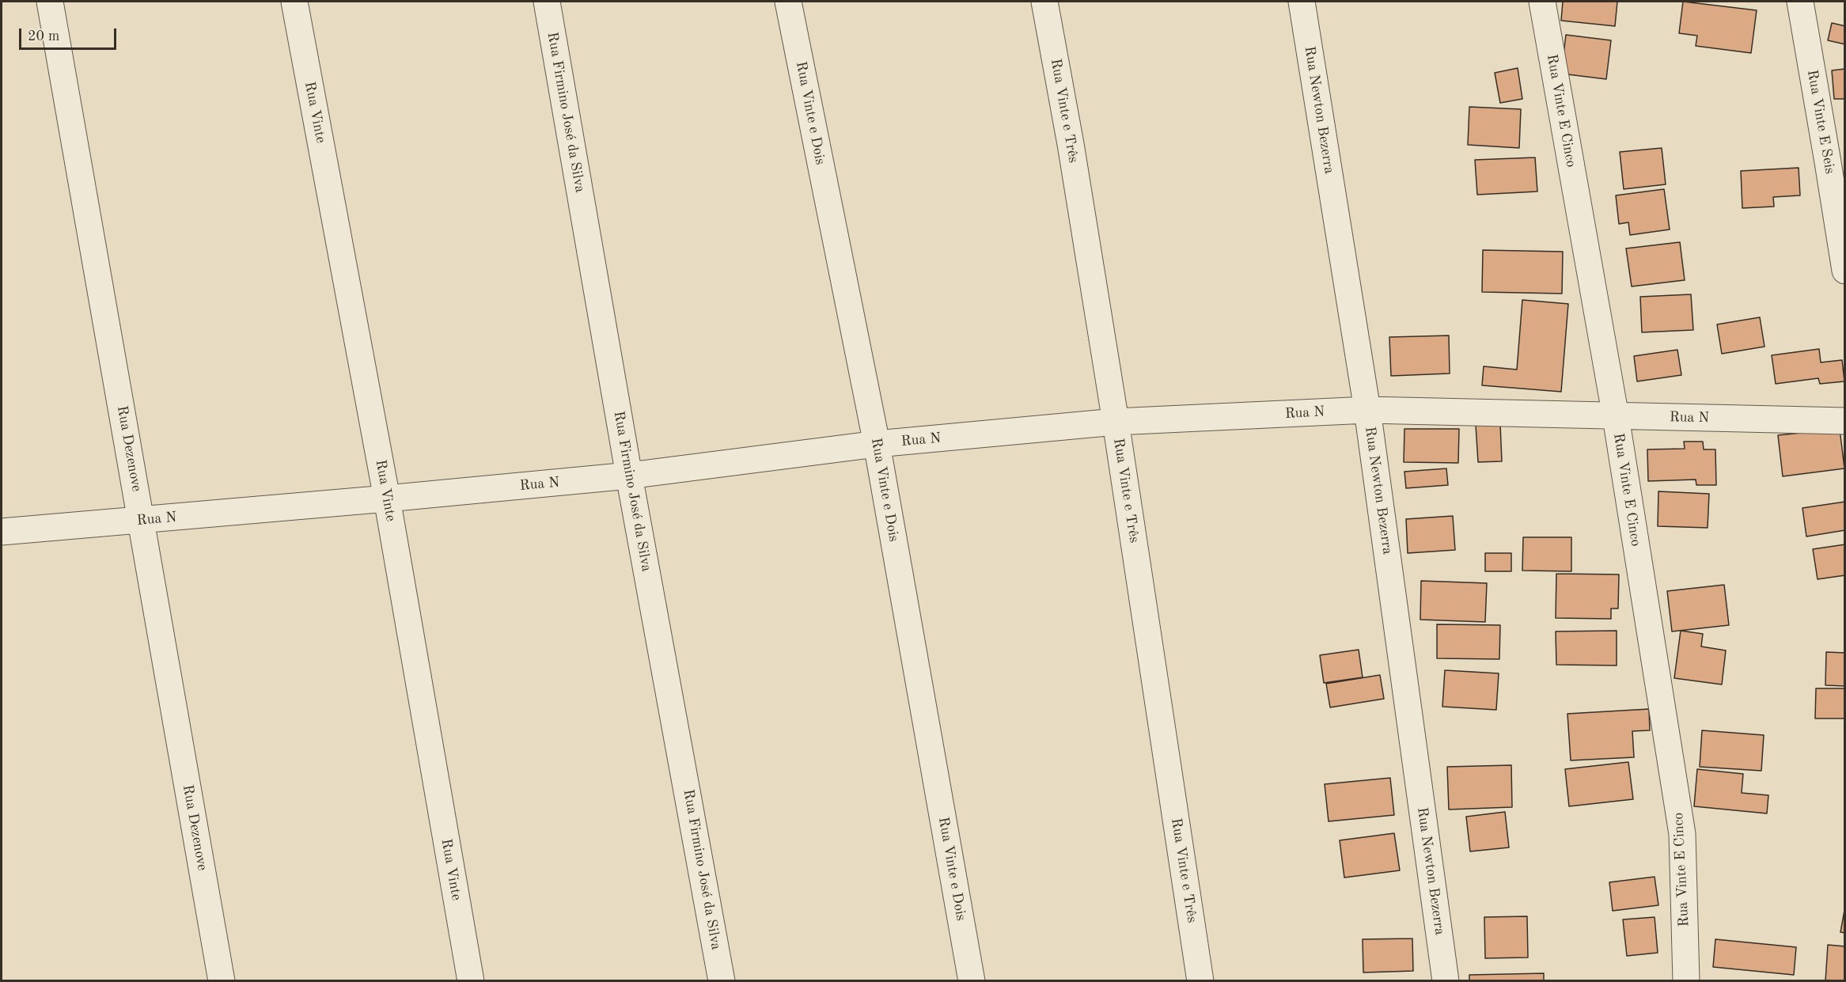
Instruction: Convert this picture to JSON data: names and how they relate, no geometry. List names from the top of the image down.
{
  "streets": {
    "street": [
      "Rua Newton Bezerra",
      "Rua Vinte e Três",
      "Rua Vinte E Cinco",
      "Rua Vinte",
      "Rua Firmino José da Silva",
      "Rua Vinte e Dois",
      "Rua Vinte E Seis",
      "Rua N",
      "Rua Dezenove"
    ]
  },
  "crossings": [
    ["Rua Newton Bezerra", "Rua N"],
    ["Rua Vinte e Três", "Rua N"],
    ["Rua Vinte E Cinco", "Rua N"],
    ["Rua Vinte", "Rua N"],
    ["Rua Firmino José da Silva", "Rua N"],
    ["Rua Vinte e Dois", "Rua N"],
    ["Rua N", "Rua Dezenove"]
  ],
  "scale_bar": "20 m"
}
